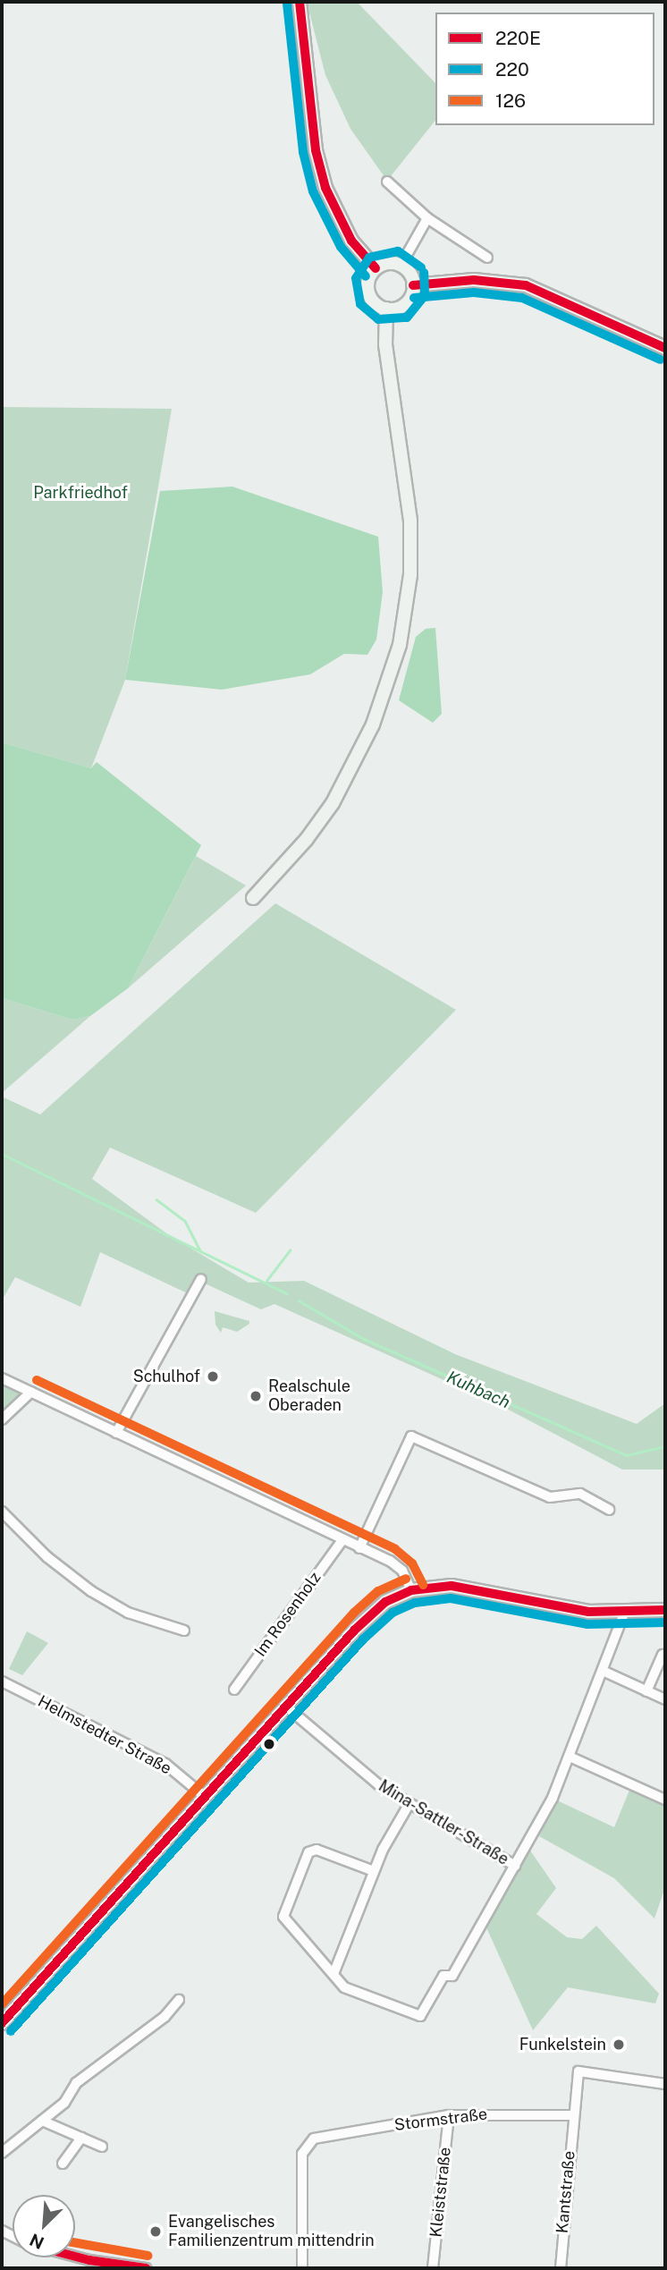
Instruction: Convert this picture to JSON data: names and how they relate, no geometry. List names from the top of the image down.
{
  "streets": {
    "street": [
      "Im Rosenholz",
      "Helmstedter Straße",
      "Mina-Sattler-Straße",
      "Stormstraße",
      "Kleiststraße",
      "Kantstraße"
    ]
  },
  "crossings": [
    ["Stormstraße", "Kleiststraße"],
    ["Stormstraße", "Kantstraße"]
  ],
  "water": ["Kuhbach"],
  "parks": ["Parkfriedhof"],
  "places": [
    "Schulhof",
    "Realschule Oberaden",
    "Funkelstein",
    "Evangelisches Familienzentrum mittendrin"
  ],
  "lines": ["transit line 220E", "transit line 220", "transit line 126"],
  "legend": ["220E", "220", "126"],
  "north": "bottom left"
}
